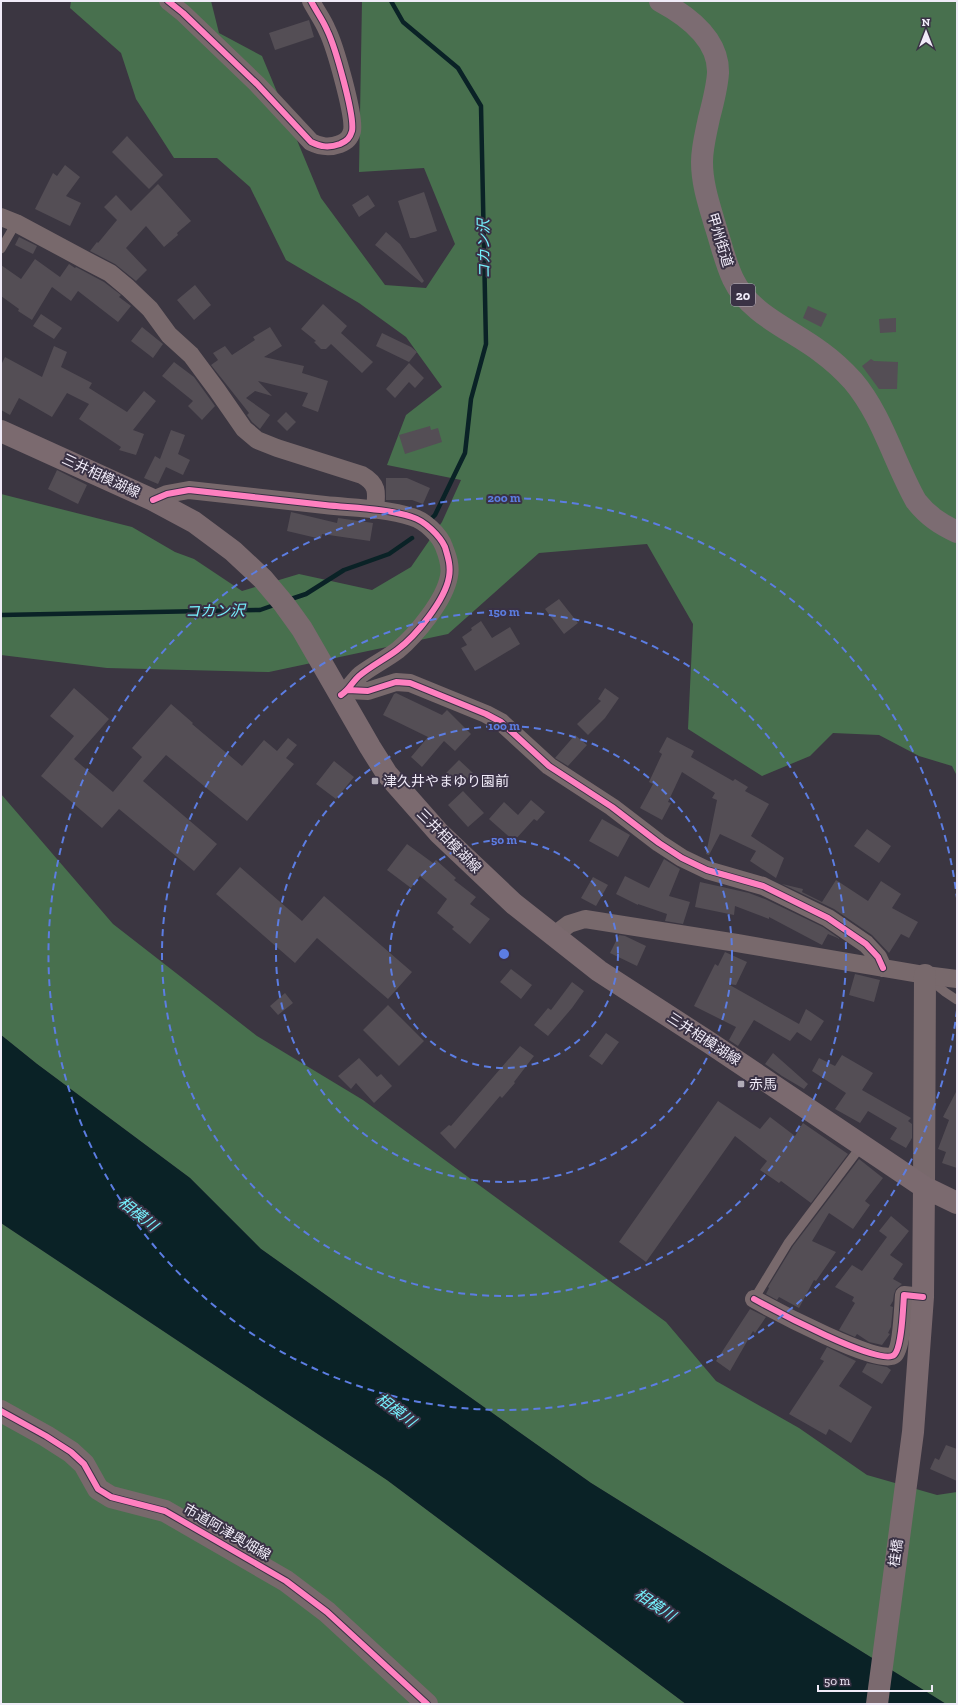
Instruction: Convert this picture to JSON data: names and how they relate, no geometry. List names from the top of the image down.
{
  "streets": {
    "highway": ["甲州街道", "20"],
    "main road": ["三井相模湖線", "桂橋"],
    "street": ["市道阿津奥畑線"]
  },
  "crossings": [
    ["三井相模湖線", "桂橋"]
  ],
  "water": ["コカン沢", "相模川"],
  "places": {
    "transit": ["津久井やまゆり園前", "赤馬"]
  },
  "scale_bar": "50 m",
  "north": "top",
  "rings": [
    "200 m",
    "150 m",
    "100 m",
    "50 m"
  ]
}
